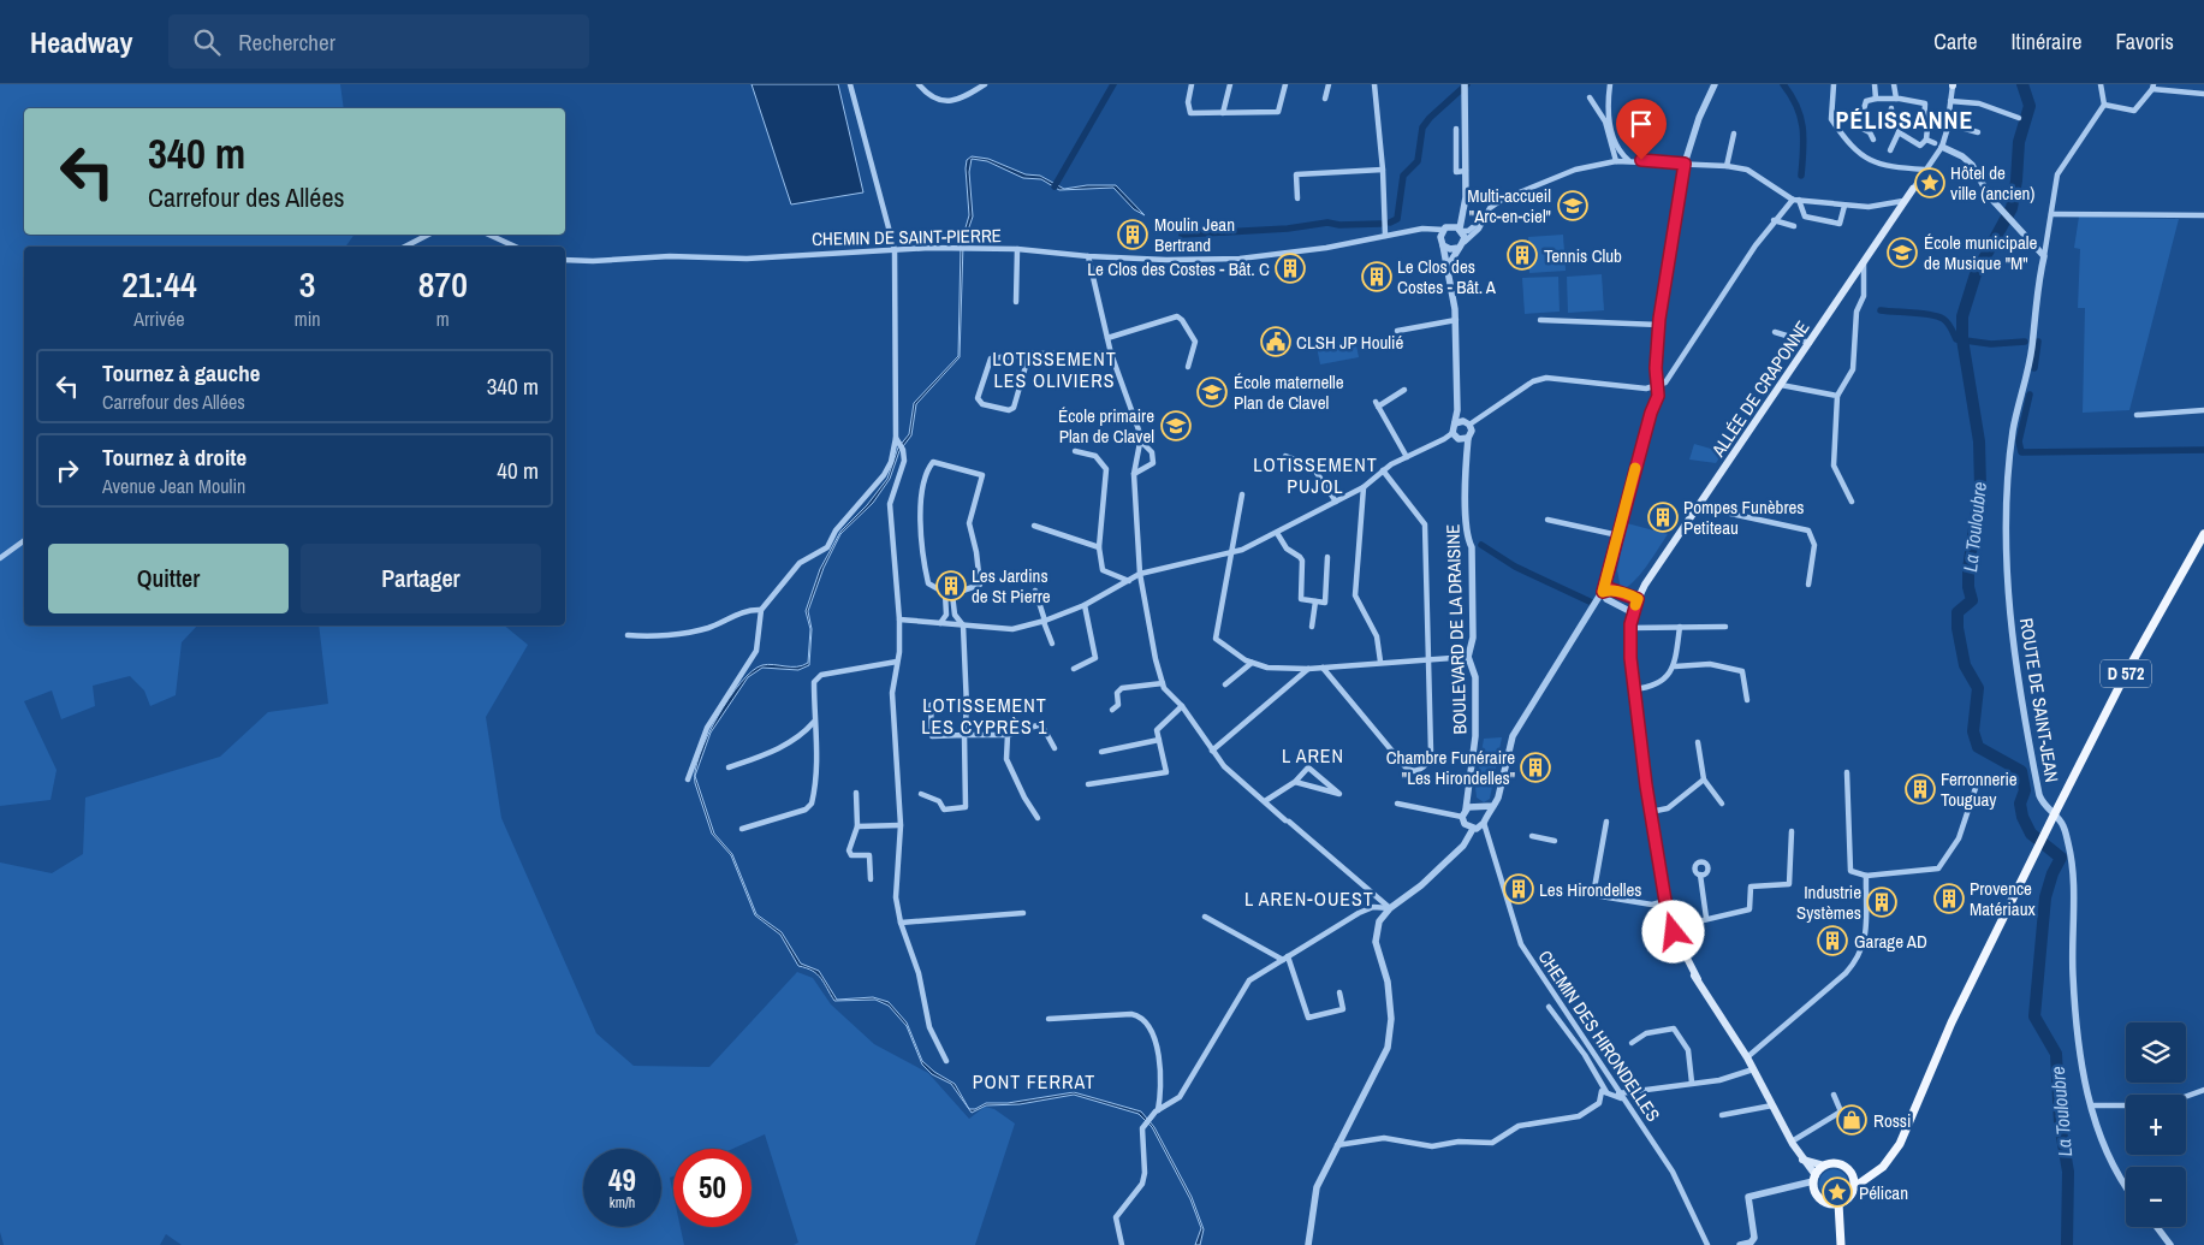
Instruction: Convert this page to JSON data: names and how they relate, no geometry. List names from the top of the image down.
{
  "streets": {
    "main road": ["ALLÉE DE CRAPONNE", "D 572"],
    "street": [
      "CHEMIN DE SAINT-PIERRE",
      "BOULEVARD DE LA DRAISINE",
      "ROUTE DE SAINT-JEAN",
      "CHEMIN DES HIRONDELLES"
    ]
  },
  "crossings": [
    ["D 572", "ROUTE DE SAINT-JEAN"]
  ],
  "districts": [
    "PÉLISSANNE",
    "LOTISSEMENT LES OLIVIERS",
    "LOTISSEMENT PUJOL",
    "LOTISSEMENT LES CYPRÈS 1",
    "L AREN",
    "L AREN-OUEST",
    "PONT FERRAT"
  ],
  "water": ["La Touloubre"],
  "places": {
    "place": ["Hôtel de ville (ancien)", "Pélican"],
    "school or university": [
      "Multi-accueil \"Arc-en-ciel\"",
      "École municipale de Musique \"M\"",
      "École maternelle Plan de Clavel",
      "École primaire Plan de Clavel"
    ],
    "building": [
      "Moulin Jean Bertrand",
      "Tennis Club",
      "Le Clos des Costes - Bât. C",
      "Le Clos des Costes - Bât. A",
      "Pompes Funèbres Petiteau",
      "Les Jardins de St Pierre",
      "Chambre Funéraire \"Les Hirondelles\"",
      "Ferronnerie Touguay",
      "Les Hirondelles",
      "Provence Matériaux",
      "Industrie Systèmes",
      "Garage AD"
    ],
    "public building": ["CLSH JP Houlié"],
    "shop": ["Rossi"]
  },
  "page": {
    "header": "Headway",
    "search": "Rechercher",
    "nav": ["Carte", "Itinéraire", "Favoris"],
    "turn": ["340 m", "Carrefour des Allées"],
    "eta": [
      "21:44",
      "Arrivée",
      "3",
      "min",
      "870",
      "m"
    ],
    "list": [
      {
        "name": "Tournez à gauche",
        "note": "Carrefour des Allées",
        "value": "340 m"
      },
      {
        "name": "Tournez à droite",
        "note": "Avenue Jean Moulin",
        "value": "40 m"
      }
    ],
    "buttons": ["Quitter", "Partager"],
    "map_buttons": ["+", "−"],
    "speed": "49 km/h",
    "limit": "50"
  }
}
